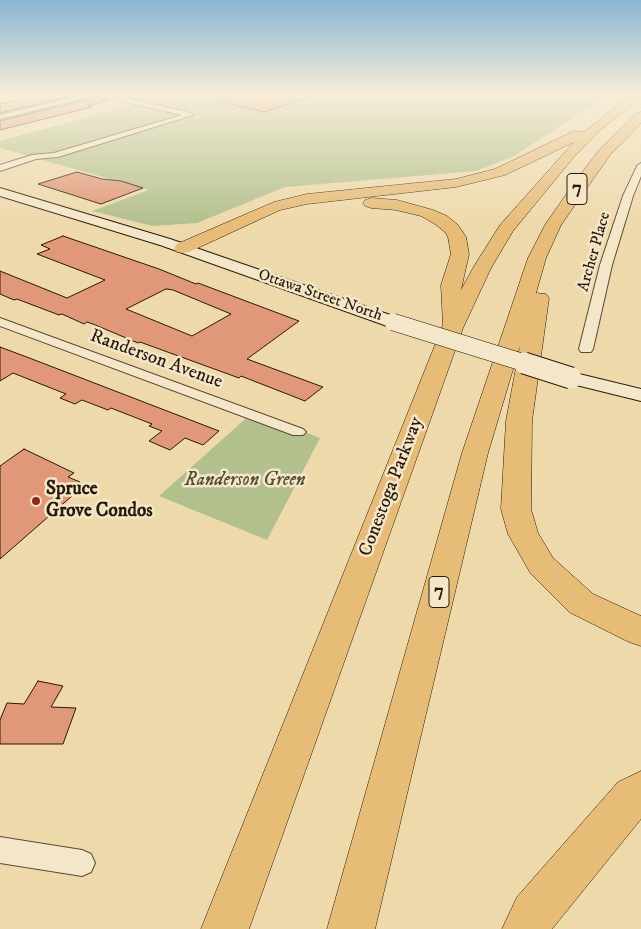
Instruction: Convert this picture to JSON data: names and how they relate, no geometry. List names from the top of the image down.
{
  "streets": {
    "highway": ["7", "Conestoga Parkway"],
    "main road": ["Ottawa Street North"],
    "street": ["Archer Place", "Randerson Avenue"]
  },
  "parks": ["Randerson Green"],
  "places": ["Spruce Grove Condos"]
}
